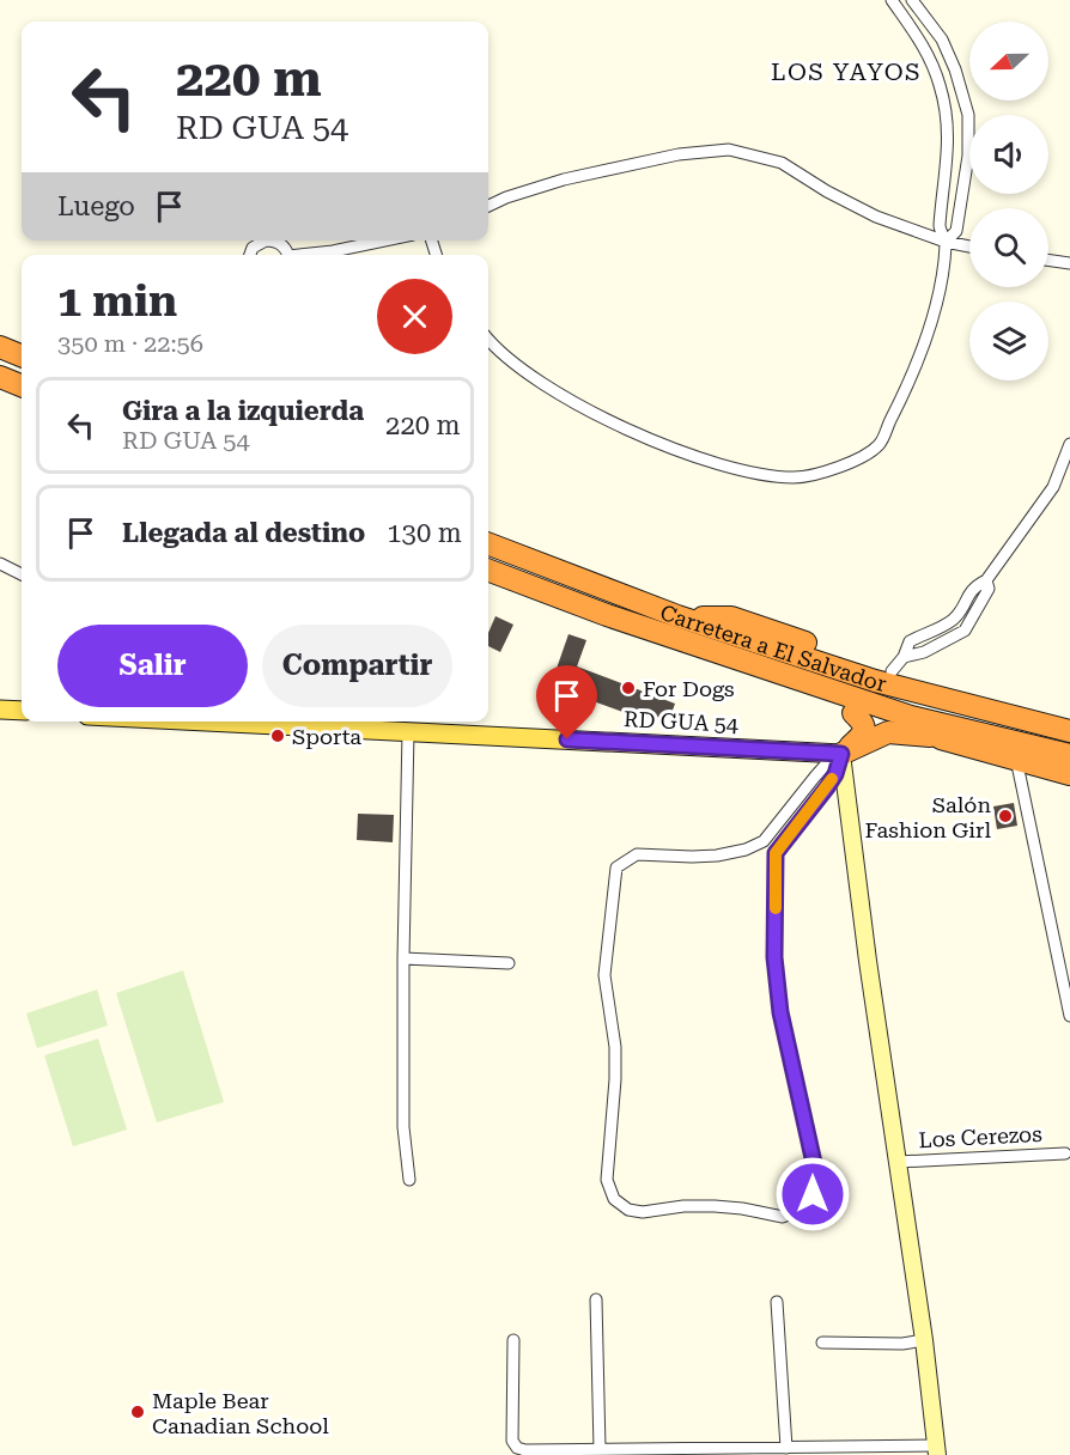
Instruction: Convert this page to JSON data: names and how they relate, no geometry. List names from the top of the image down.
{
  "streets": {
    "highway": ["Carretera a El Salvador"],
    "main road": ["RD GUA 54"],
    "street": ["Los Cerezos"]
  },
  "districts": ["LOS YAYOS"],
  "places": [
    "For Dogs",
    "Sporta",
    "Salón Fashion Girl",
    "Maple Bear Canadian School"
  ],
  "north": "left",
  "page": {
    "turn": ["220 m", "RD GUA 54"],
    "then": "Luego",
    "heading": ["1 min", "350 m · 22:56"],
    "list": [
      {
        "name": "Gira a la izquierda",
        "note": "RD GUA 54",
        "value": "220 m"
      },
      {
        "name": "Llegada al destino",
        "value": "130 m"
      }
    ],
    "buttons": ["Salir", "Compartir"]
  }
}
